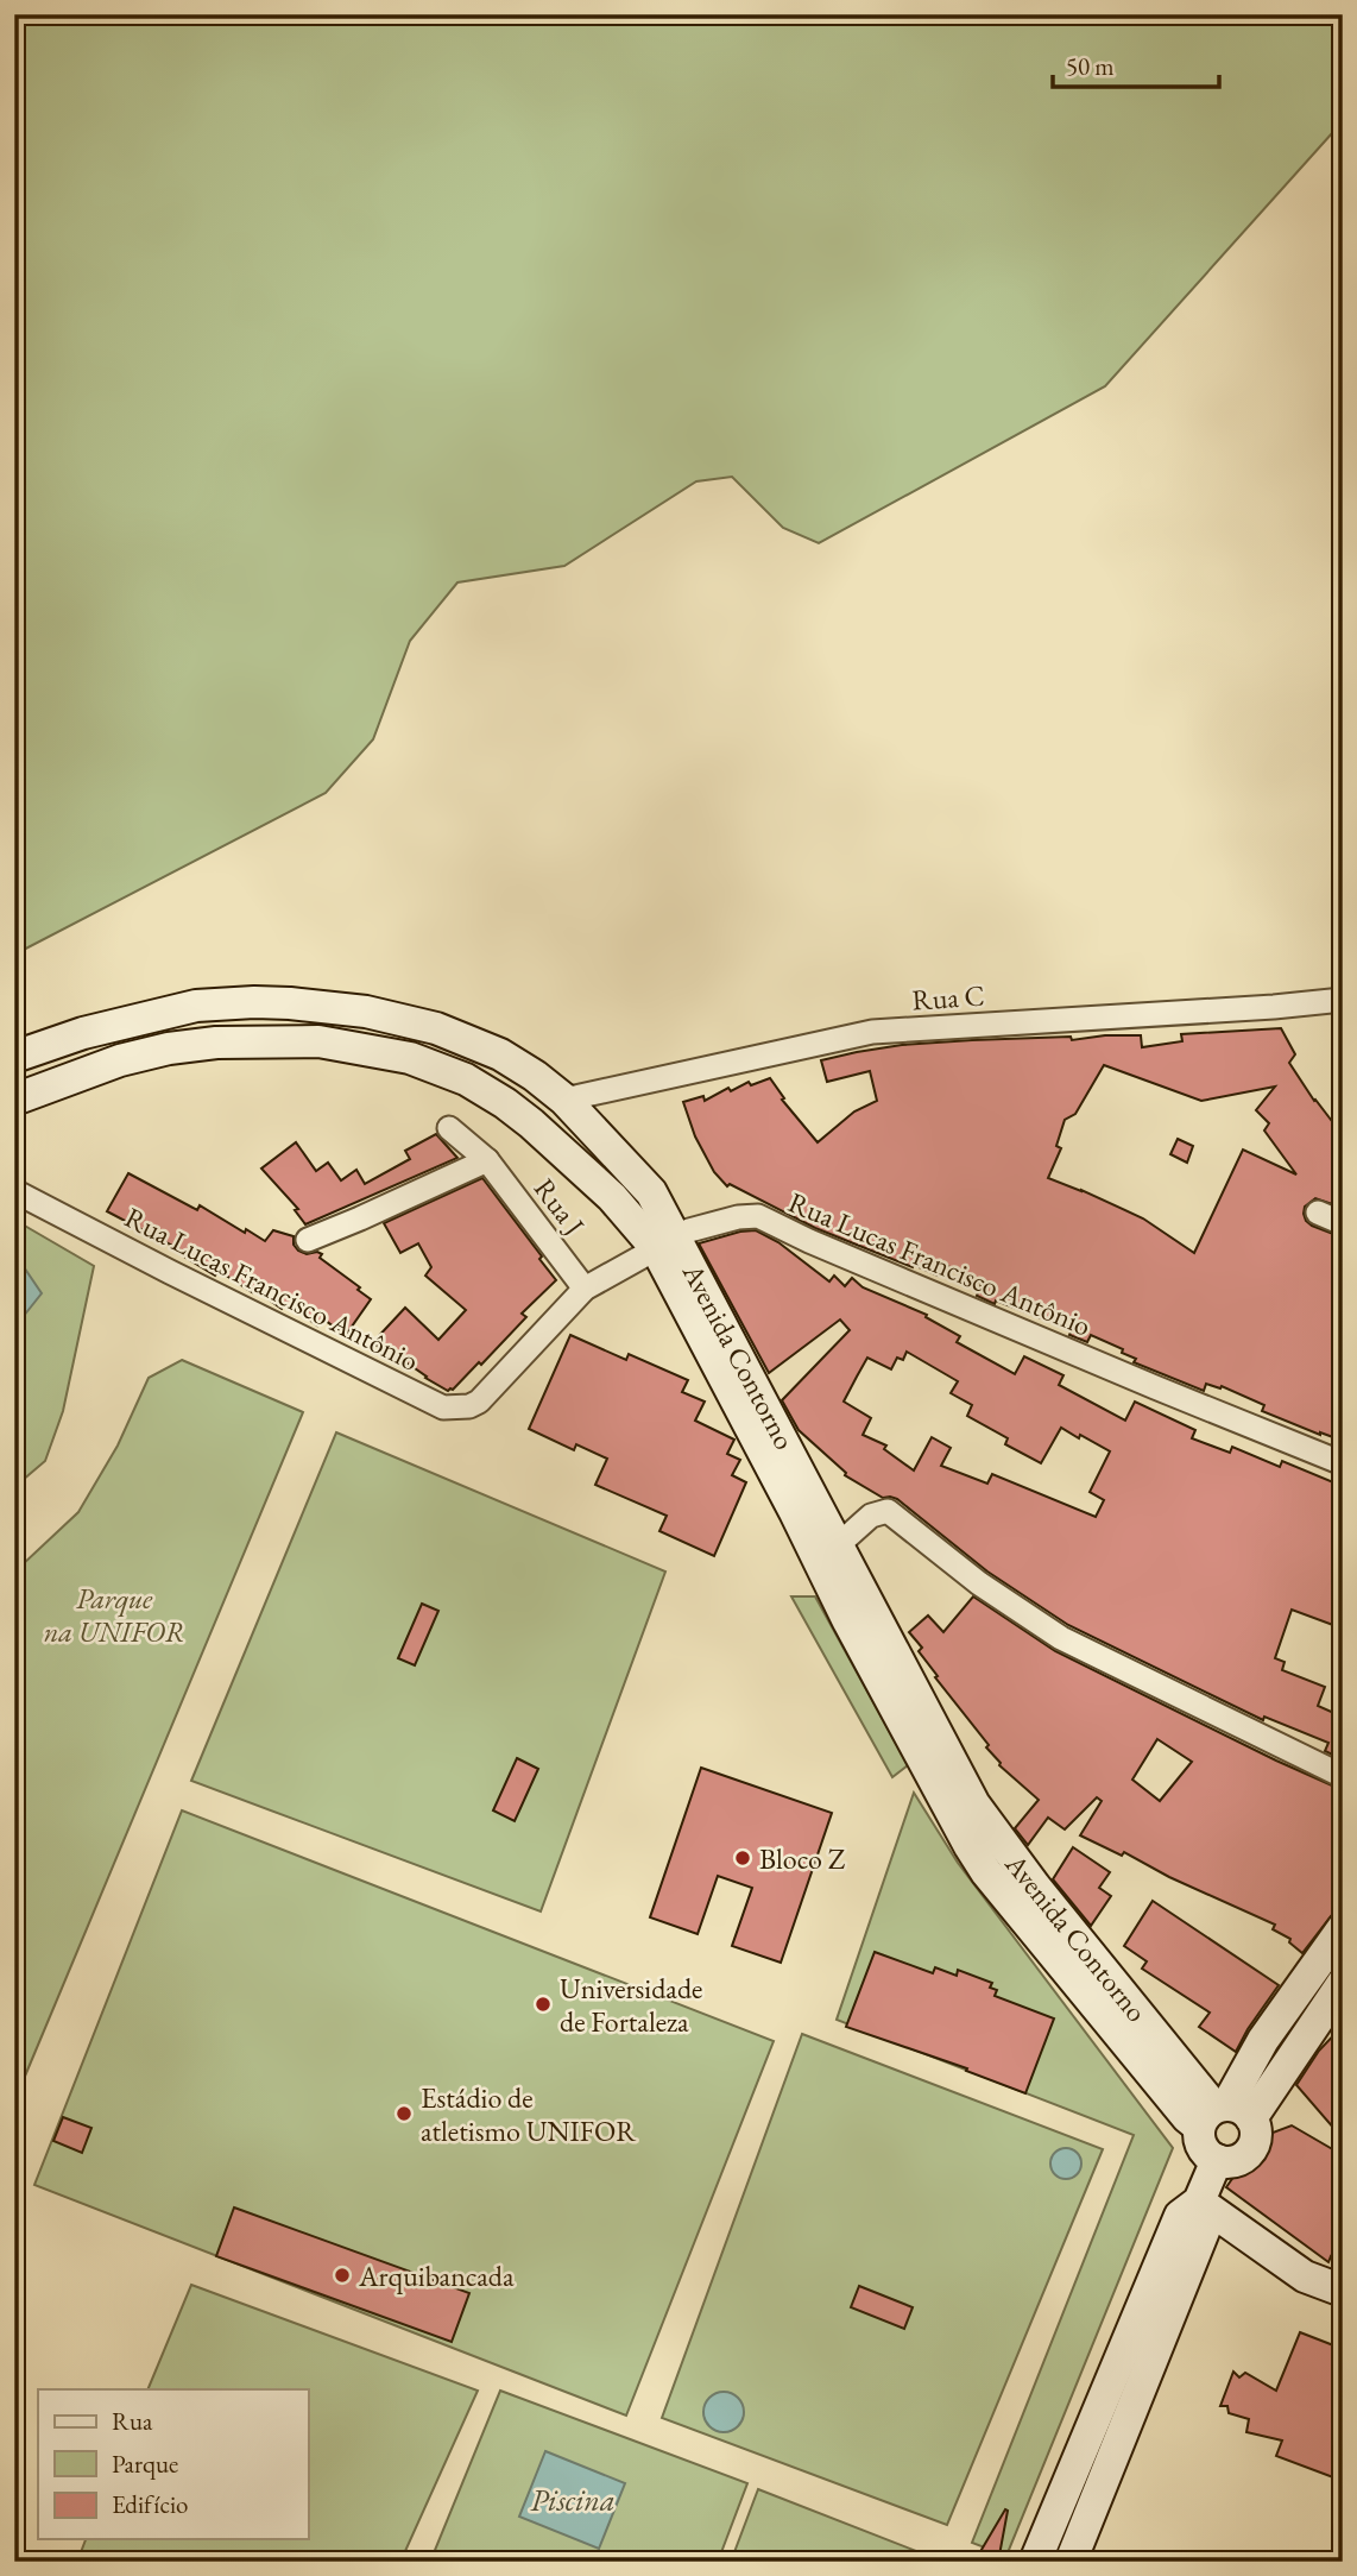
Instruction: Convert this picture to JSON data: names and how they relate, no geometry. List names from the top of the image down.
{
  "streets": {
    "street": [
      "Rua C",
      "Rua J",
      "Rua Lucas Francisco Antônio",
      "Avenida Contorno"
    ]
  },
  "crossings": [
    ["Rua C", "Avenida Contorno"],
    ["Rua J", "Rua Lucas Francisco Antônio"],
    ["Rua Lucas Francisco Antônio", "Avenida Contorno"]
  ],
  "water": ["Piscina"],
  "parks": ["Parque na UNIFOR"],
  "places": [
    "Bloco Z",
    "Universidade de Fortaleza",
    "Estádio de atletismo UNIFOR",
    "Arquibancada"
  ],
  "legend": ["Rua", "Parque", "Edifício"],
  "scale_bar": "50 m"
}
